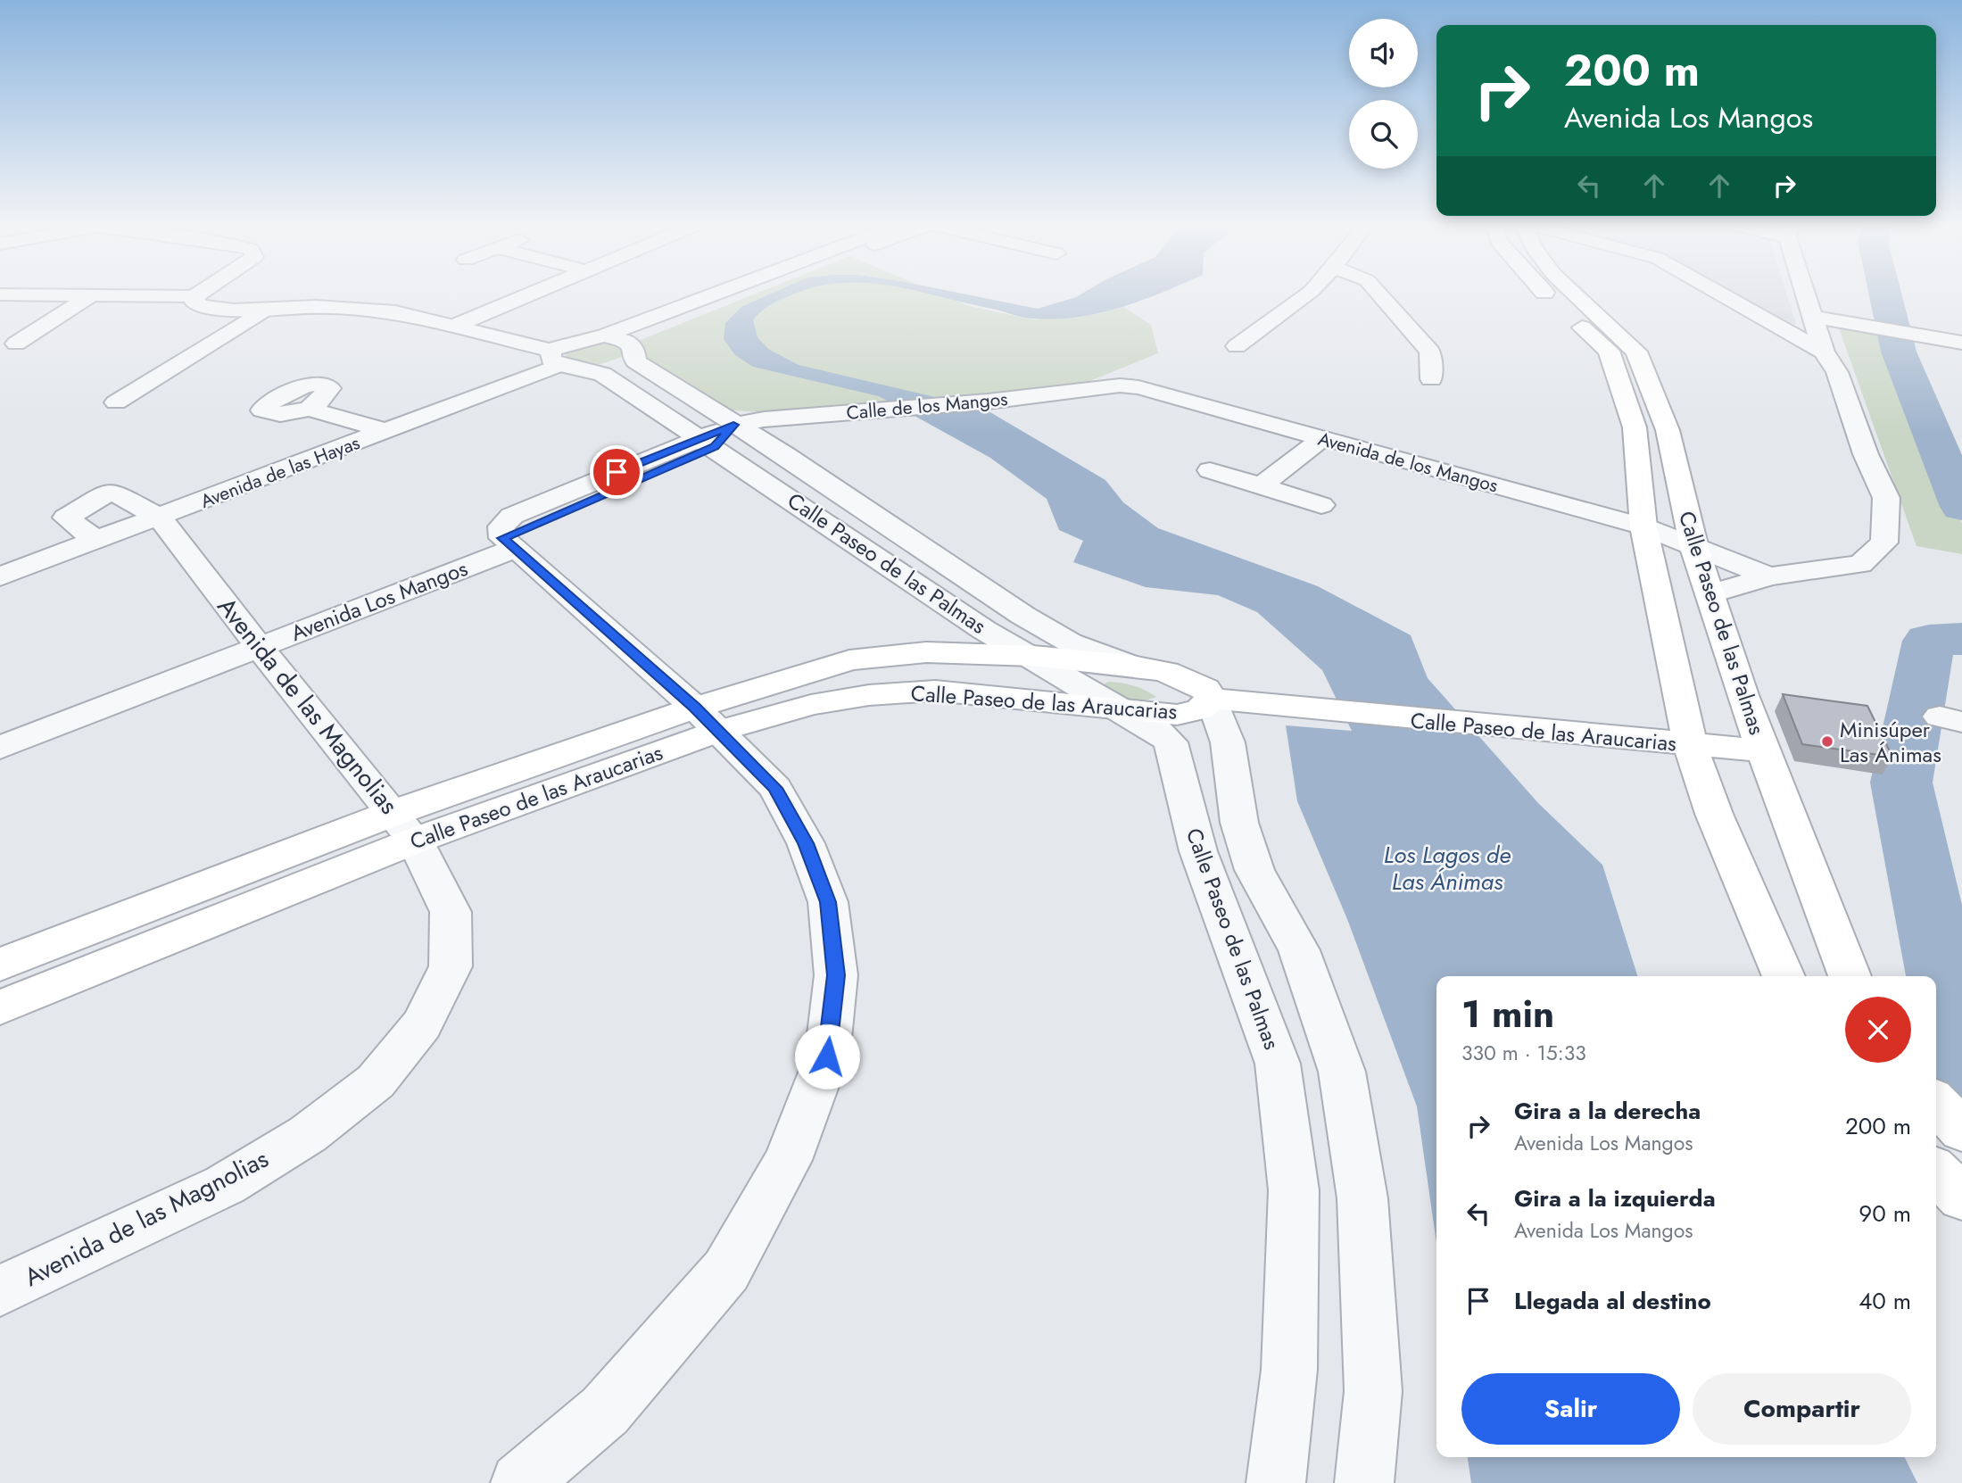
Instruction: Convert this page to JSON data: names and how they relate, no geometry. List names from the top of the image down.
{
  "streets": {
    "main road": ["Calle Paseo de las Palmas", "Calle Paseo de las Araucarias"],
    "street": [
      "Calle de los Mangos",
      "Avenida de los Mangos",
      "Avenida de las Hayas",
      "Avenida Los Mangos",
      "Avenida de las Magnolias"
    ]
  },
  "crossings": [
    ["Calle de los Mangos", "Avenida de los Mangos"],
    ["Calle de los Mangos", "Calle Paseo de las Palmas"],
    ["Calle de los Mangos", "Avenida Los Mangos"],
    ["Avenida de los Mangos", "Calle Paseo de las Palmas"],
    ["Avenida de las Hayas", "Calle Paseo de las Palmas"],
    ["Avenida de las Hayas", "Avenida de las Magnolias"],
    ["Calle Paseo de las Palmas", "Avenida Los Mangos"],
    ["Calle Paseo de las Palmas", "Calle Paseo de las Araucarias"],
    ["Avenida Los Mangos", "Avenida de las Magnolias"],
    ["Calle Paseo de las Araucarias", "Avenida de las Magnolias"]
  ],
  "water": ["Los Lagos de Las Ánimas"],
  "places": ["Minisúper Las Ánimas"],
  "page": {
    "turn": ["200 m", "Avenida Los Mangos"],
    "heading": ["1 min", "330 m · 15:33"],
    "list": [
      {
        "name": "Gira a la derecha",
        "note": "Avenida Los Mangos",
        "value": "200 m"
      },
      {
        "name": "Gira a la izquierda",
        "note": "Avenida Los Mangos",
        "value": "90 m"
      },
      {
        "name": "Llegada al destino",
        "value": "40 m"
      }
    ],
    "buttons": ["Salir", "Compartir"]
  }
}
